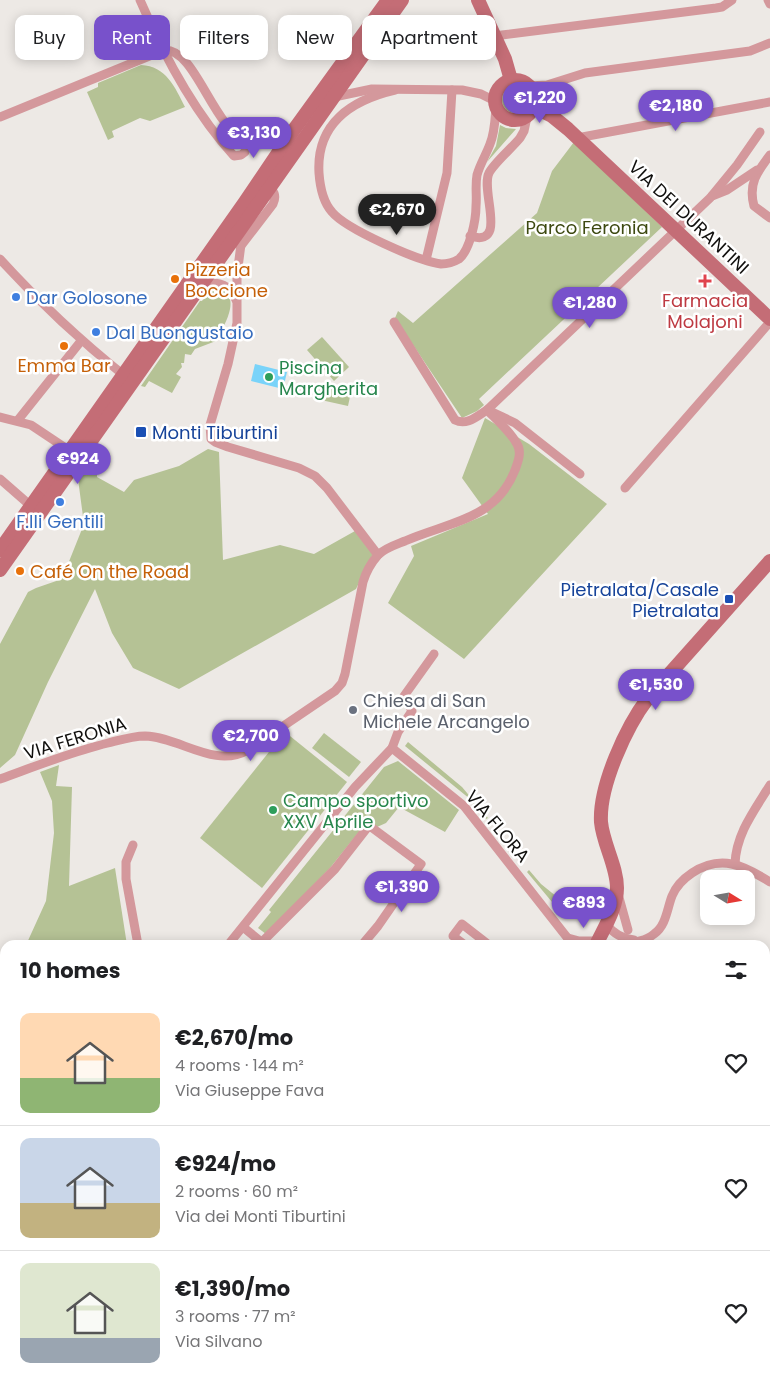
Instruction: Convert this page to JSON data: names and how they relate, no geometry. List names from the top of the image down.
{
  "streets": {
    "main road": ["VIA DEI DURANTINI"],
    "street": ["VIA FERONIA", "VIA FLORA"]
  },
  "parks": ["Parco Feronia"],
  "places": {
    "other": [
      "Pizzeria Boccione",
      "Dar Golosone",
      "Dal Buongustaio",
      "Emma Bar",
      "Piscina Margherita",
      "F.lli Gentili",
      "Café On the Road",
      "Chiesa di San Michele Arcangelo",
      "Campo sportivo XXV Aprile"
    ],
    "health": ["Farmacia Molajoni"],
    "transit": ["Monti Tiburtini", "Pietralata/Casale Pietralata"]
  },
  "north": "right",
  "page": {
    "chip": [
      "Buy",
      "Rent",
      "Filters",
      "New",
      "Apartment"
    ],
    "price": [
      "€1,220",
      "€2,180",
      "€3,130",
      "€2,670",
      "€1,280",
      "€924",
      "€1,530",
      "€2,700",
      "€1,390",
      "€893"
    ],
    "heading": "10 homes",
    "list": [
      {
        "name": "€2,670/mo",
        "note": "4 rooms · 144 m² · Via Giuseppe Fava"
      },
      {
        "name": "€924/mo",
        "note": "2 rooms · 60 m² · Via dei Monti Tiburtini"
      },
      {
        "name": "€1,390/mo",
        "note": "3 rooms · 77 m² · Via Silvano"
      }
    ]
  }
}
